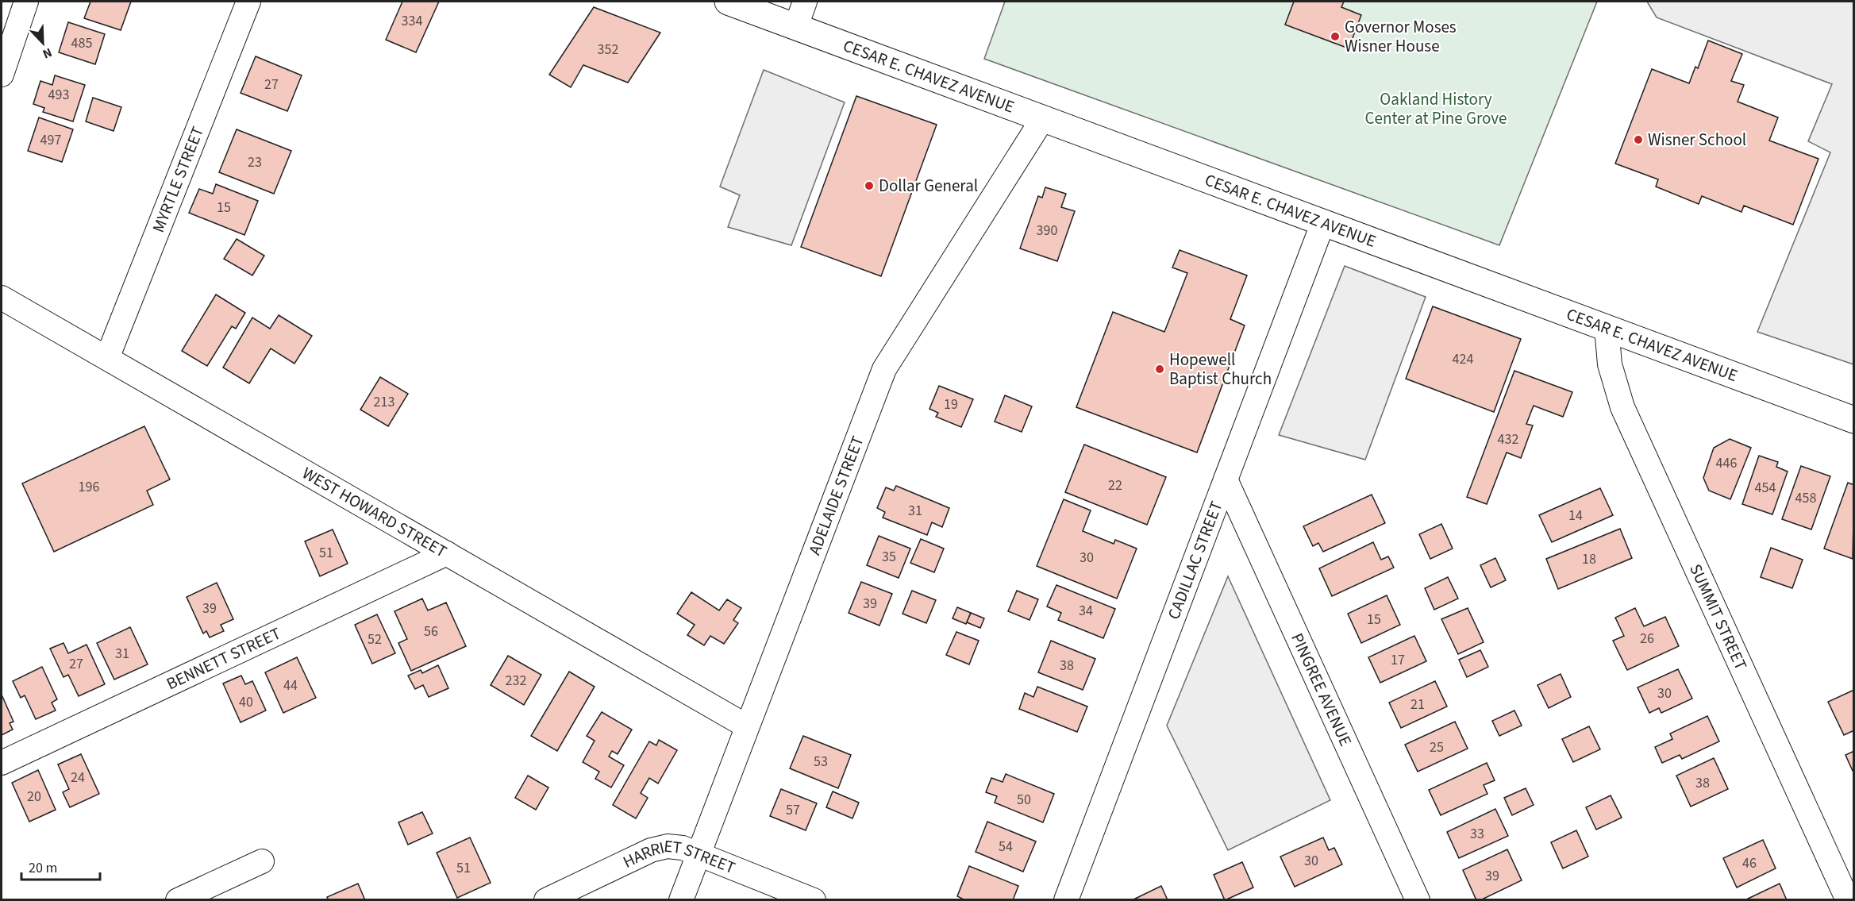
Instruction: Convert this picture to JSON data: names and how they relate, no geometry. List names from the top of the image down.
{
  "streets": {
    "main road": ["CESAR E. CHAVEZ AVENUE"],
    "street": [
      "MYRTLE STREET",
      "ADELAIDE STREET",
      "WEST HOWARD STREET",
      "CADILLAC STREET",
      "SUMMIT STREET",
      "BENNETT STREET",
      "PINGREE AVENUE",
      "HARRIET STREET"
    ]
  },
  "crossings": [
    ["CESAR E. CHAVEZ AVENUE", "ADELAIDE STREET"],
    ["CESAR E. CHAVEZ AVENUE", "CADILLAC STREET"],
    ["CESAR E. CHAVEZ AVENUE", "SUMMIT STREET"],
    ["MYRTLE STREET", "WEST HOWARD STREET"],
    ["ADELAIDE STREET", "WEST HOWARD STREET"],
    ["ADELAIDE STREET", "HARRIET STREET"],
    ["WEST HOWARD STREET", "BENNETT STREET"],
    ["CADILLAC STREET", "PINGREE AVENUE"]
  ],
  "parks": ["Oakland History Center at Pine Grove"],
  "places": [
    "Governor Moses Wisner House",
    "Wisner School",
    "Dollar General",
    "Hopewell Baptist Church"
  ],
  "house_numbers": [
    "334",
    "485",
    "352",
    "27",
    "493",
    "497",
    "23",
    "15",
    "390",
    "424",
    "213",
    "19",
    "432",
    "446",
    "22",
    "196",
    "454",
    "458",
    "31",
    "14",
    "51",
    "35",
    "30",
    "18",
    "39",
    "39",
    "34",
    "15",
    "56",
    "26",
    "52",
    "31",
    "17",
    "27",
    "38",
    "232",
    "44",
    "30",
    "40",
    "21",
    "25",
    "53",
    "24",
    "38",
    "20",
    "50",
    "57",
    "33",
    "54",
    "30",
    "46",
    "51",
    "39"
  ],
  "scale_bar": "20 m",
  "north": "bottom right"
}
